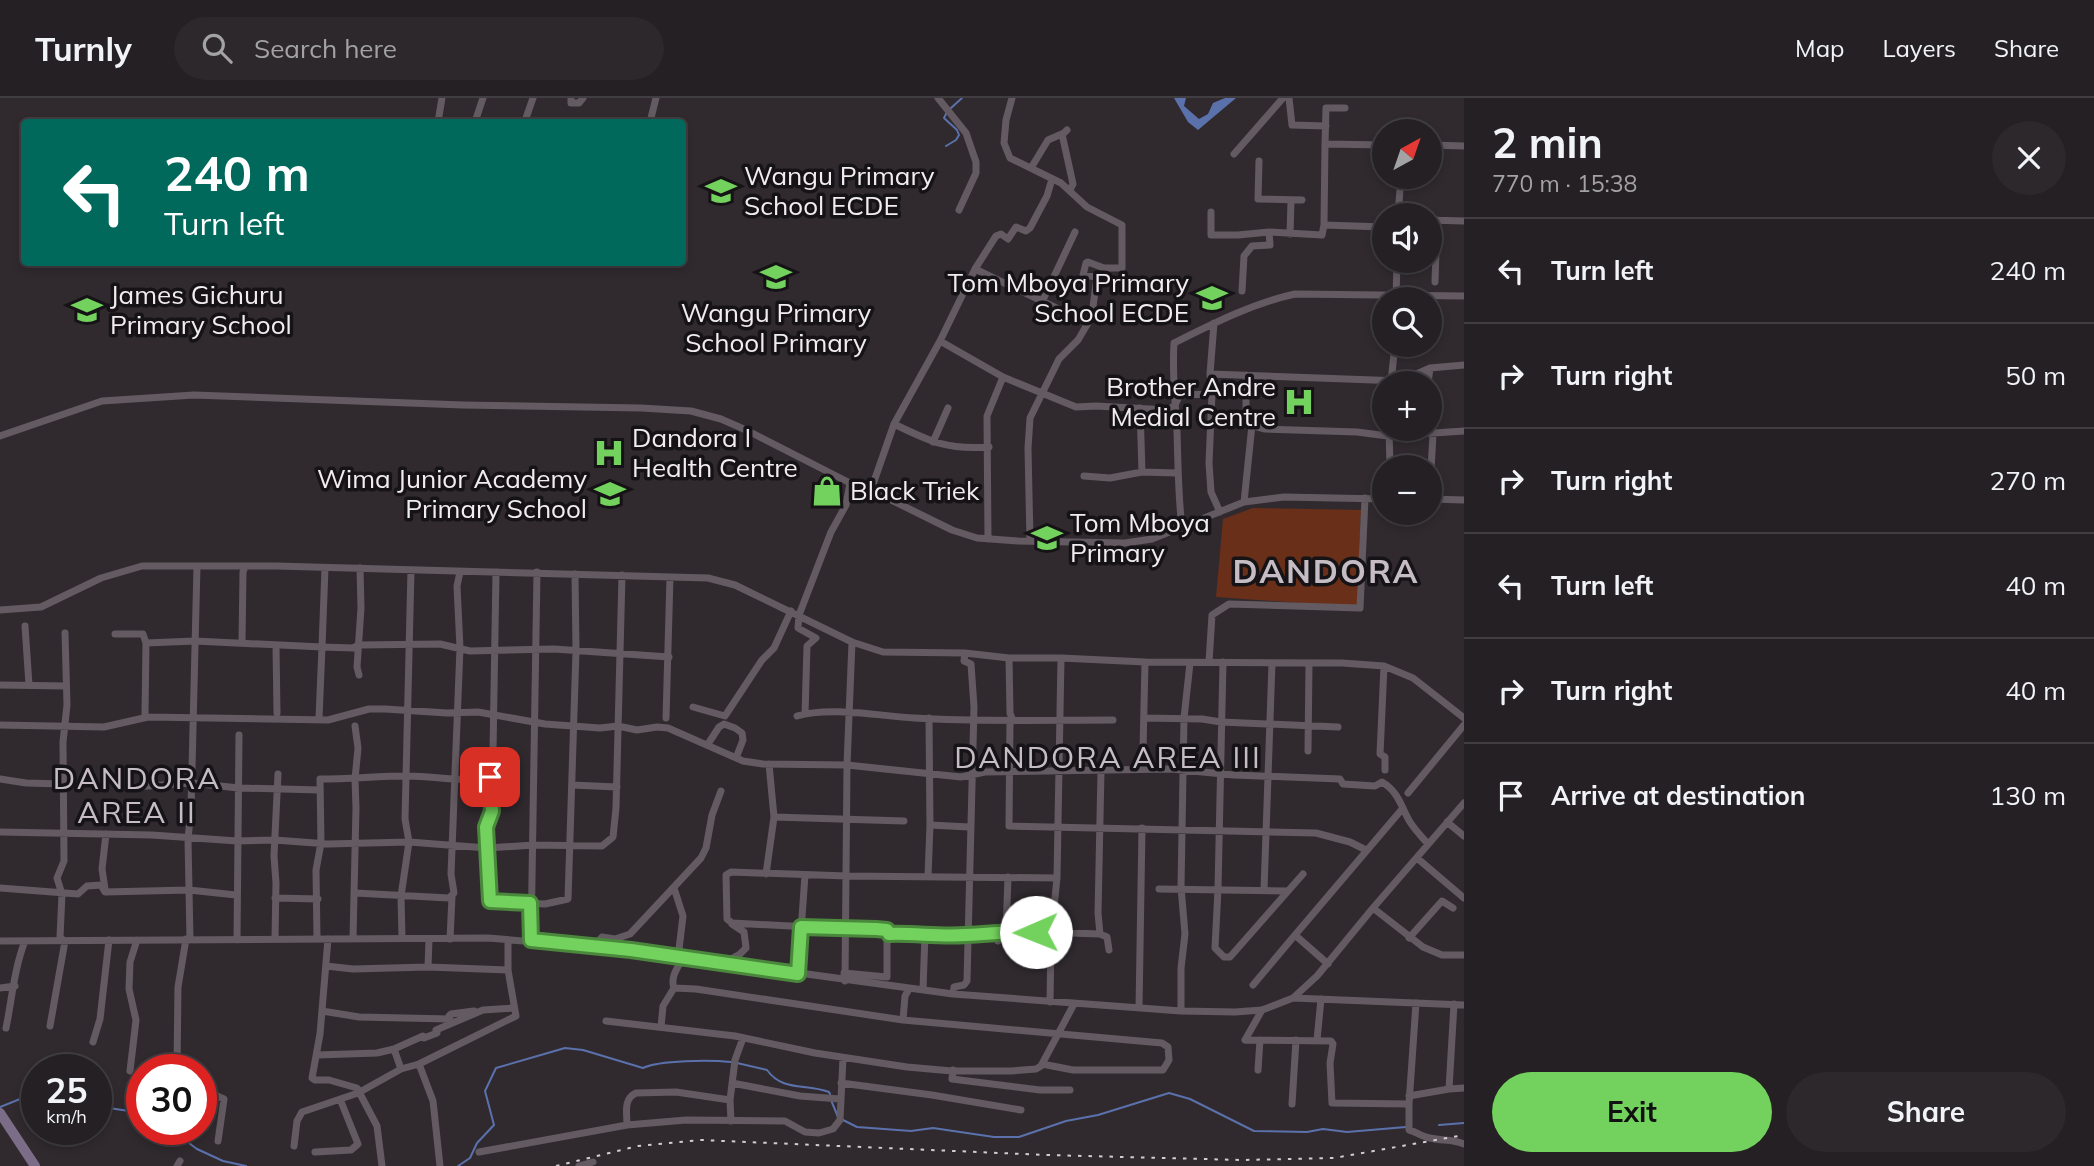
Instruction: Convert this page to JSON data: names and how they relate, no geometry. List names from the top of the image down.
{
  "districts": ["DANDORA", "DANDORA AREA III", "DANDORA AREA II"],
  "places": {
    "school or university": [
      "Wangu Primary School ECDE",
      "Wangu Primary School Primary",
      "Tom Mboya Primary School ECDE",
      "James Gichuru Primary School",
      "Wima Junior Academy Primary School",
      "Tom Mboya Primary"
    ],
    "hospital": ["Brother Andre Medial Centre", "Dandora I Health Centre"],
    "shop": ["Black Triek"]
  },
  "north": "top right",
  "page": {
    "header": "Turnly",
    "search": "Search here",
    "nav": ["Map", "Layers", "Share"],
    "heading": ["2 min", "770 m · 15:38"],
    "map_buttons": ["+", "−"],
    "turn": ["240 m", "Turn left"],
    "list": [
      {
        "name": "Turn left",
        "value": "240 m"
      },
      {
        "name": "Turn right",
        "value": "50 m"
      },
      {
        "name": "Turn right",
        "value": "270 m"
      },
      {
        "name": "Turn left",
        "value": "40 m"
      },
      {
        "name": "Turn right",
        "value": "40 m"
      },
      {
        "name": "Arrive at destination",
        "value": "130 m"
      }
    ],
    "speed": "25 km/h",
    "limit": "30",
    "buttons": ["Exit", "Share"]
  }
}
